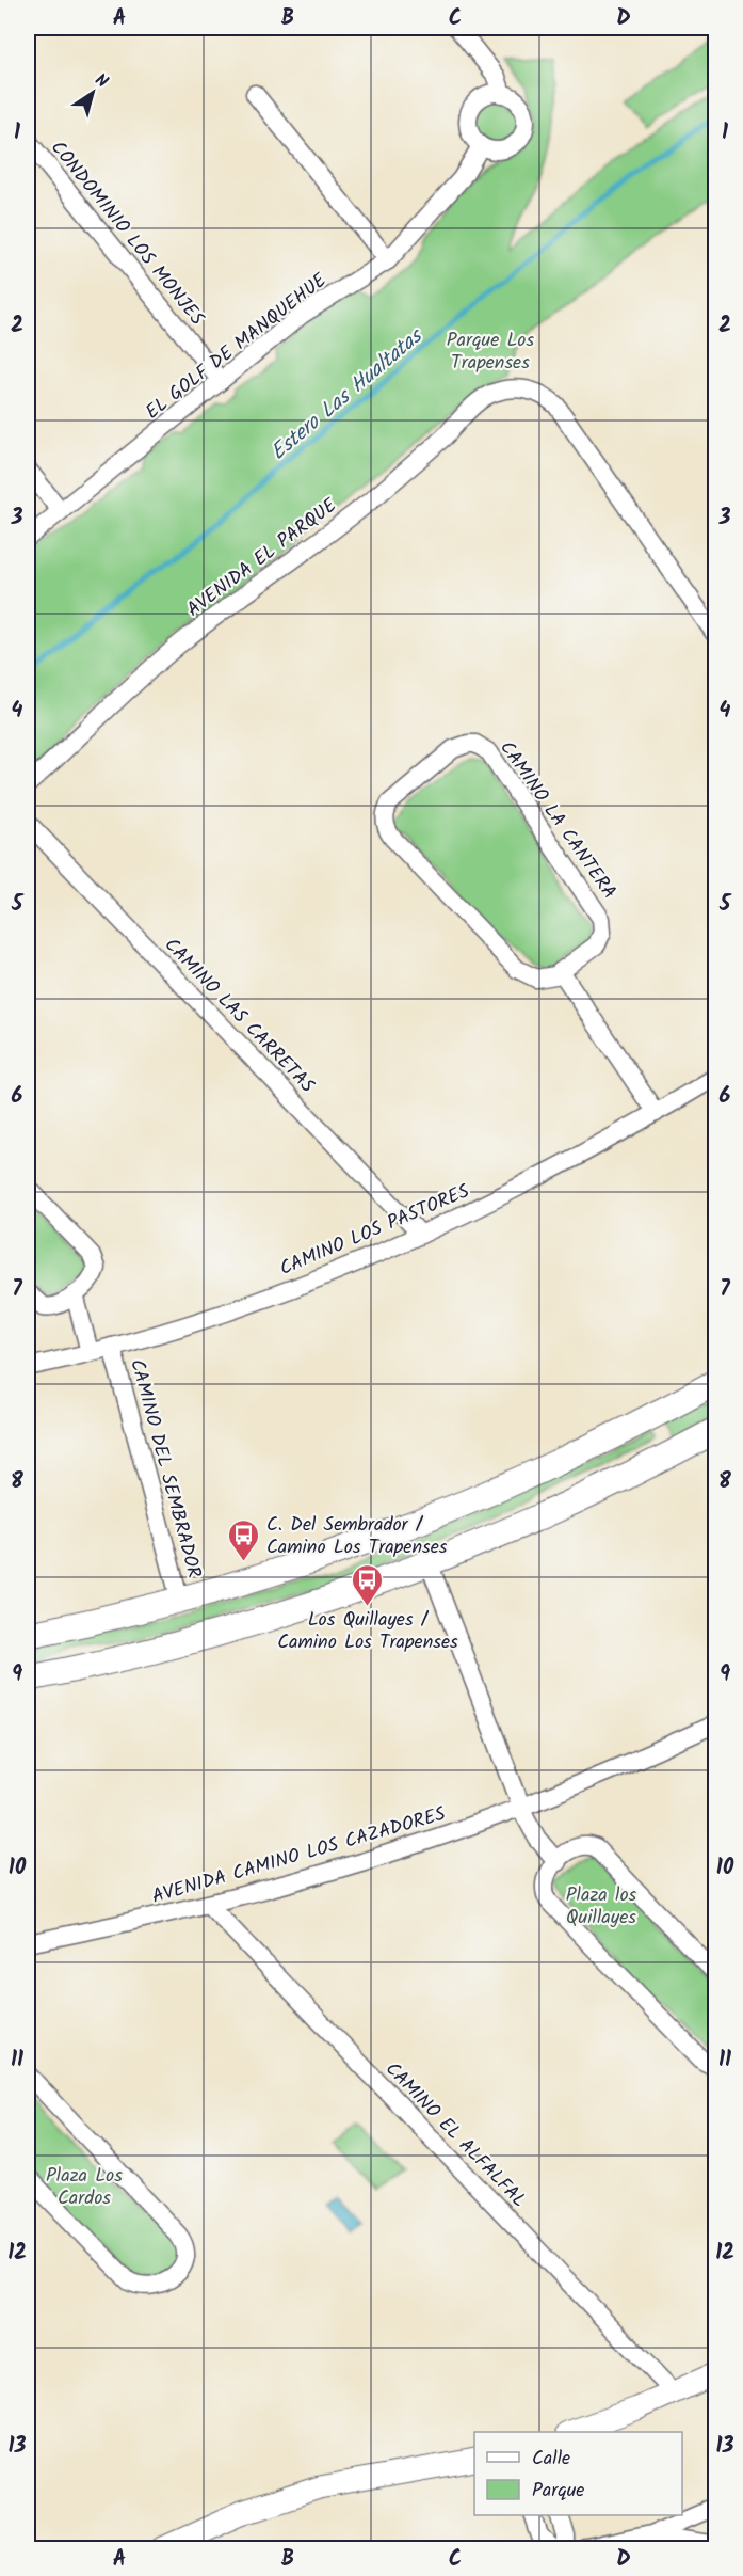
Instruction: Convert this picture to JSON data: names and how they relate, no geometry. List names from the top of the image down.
{
  "streets": {
    "street": [
      "CONDOMINIO LOS MONJES",
      "EL GOLF DE MANQUEHUE",
      "AVENIDA EL PARQUE",
      "CAMINO LA CANTERA",
      "CAMINO LAS CARRETAS",
      "CAMINO LOS PASTORES",
      "CAMINO DEL SEMBRADOR",
      "AVENIDA CAMINO LOS CAZADORES",
      "CAMINO EL ALFALFAL"
    ]
  },
  "crossings": [
    ["CONDOMINIO LOS MONJES", "EL GOLF DE MANQUEHUE"],
    ["CAMINO LAS CARRETAS", "CAMINO LOS PASTORES"],
    ["CAMINO LOS PASTORES", "CAMINO DEL SEMBRADOR"],
    ["AVENIDA CAMINO LOS CAZADORES", "CAMINO EL ALFALFAL"]
  ],
  "water": ["Estero Las Hualtatas"],
  "parks": ["Parque Los Trapenses", "Plaza los Quillayes", "Plaza Los Cardos"],
  "places": {
    "bus stop": ["C. Del Sembrador / Camino Los Trapenses", "Los Quillayes / Camino Los Trapenses"]
  },
  "legend": ["Calle", "Parque"],
  "north": "top right",
  "grid": {
    "columns": [
      "A",
      "B",
      "C",
      "D"
    ],
    "rows": [
      "1",
      "2",
      "3",
      "4",
      "5",
      "6",
      "7",
      "8",
      "9",
      "10",
      "11",
      "12",
      "13"
    ]
  }
}
